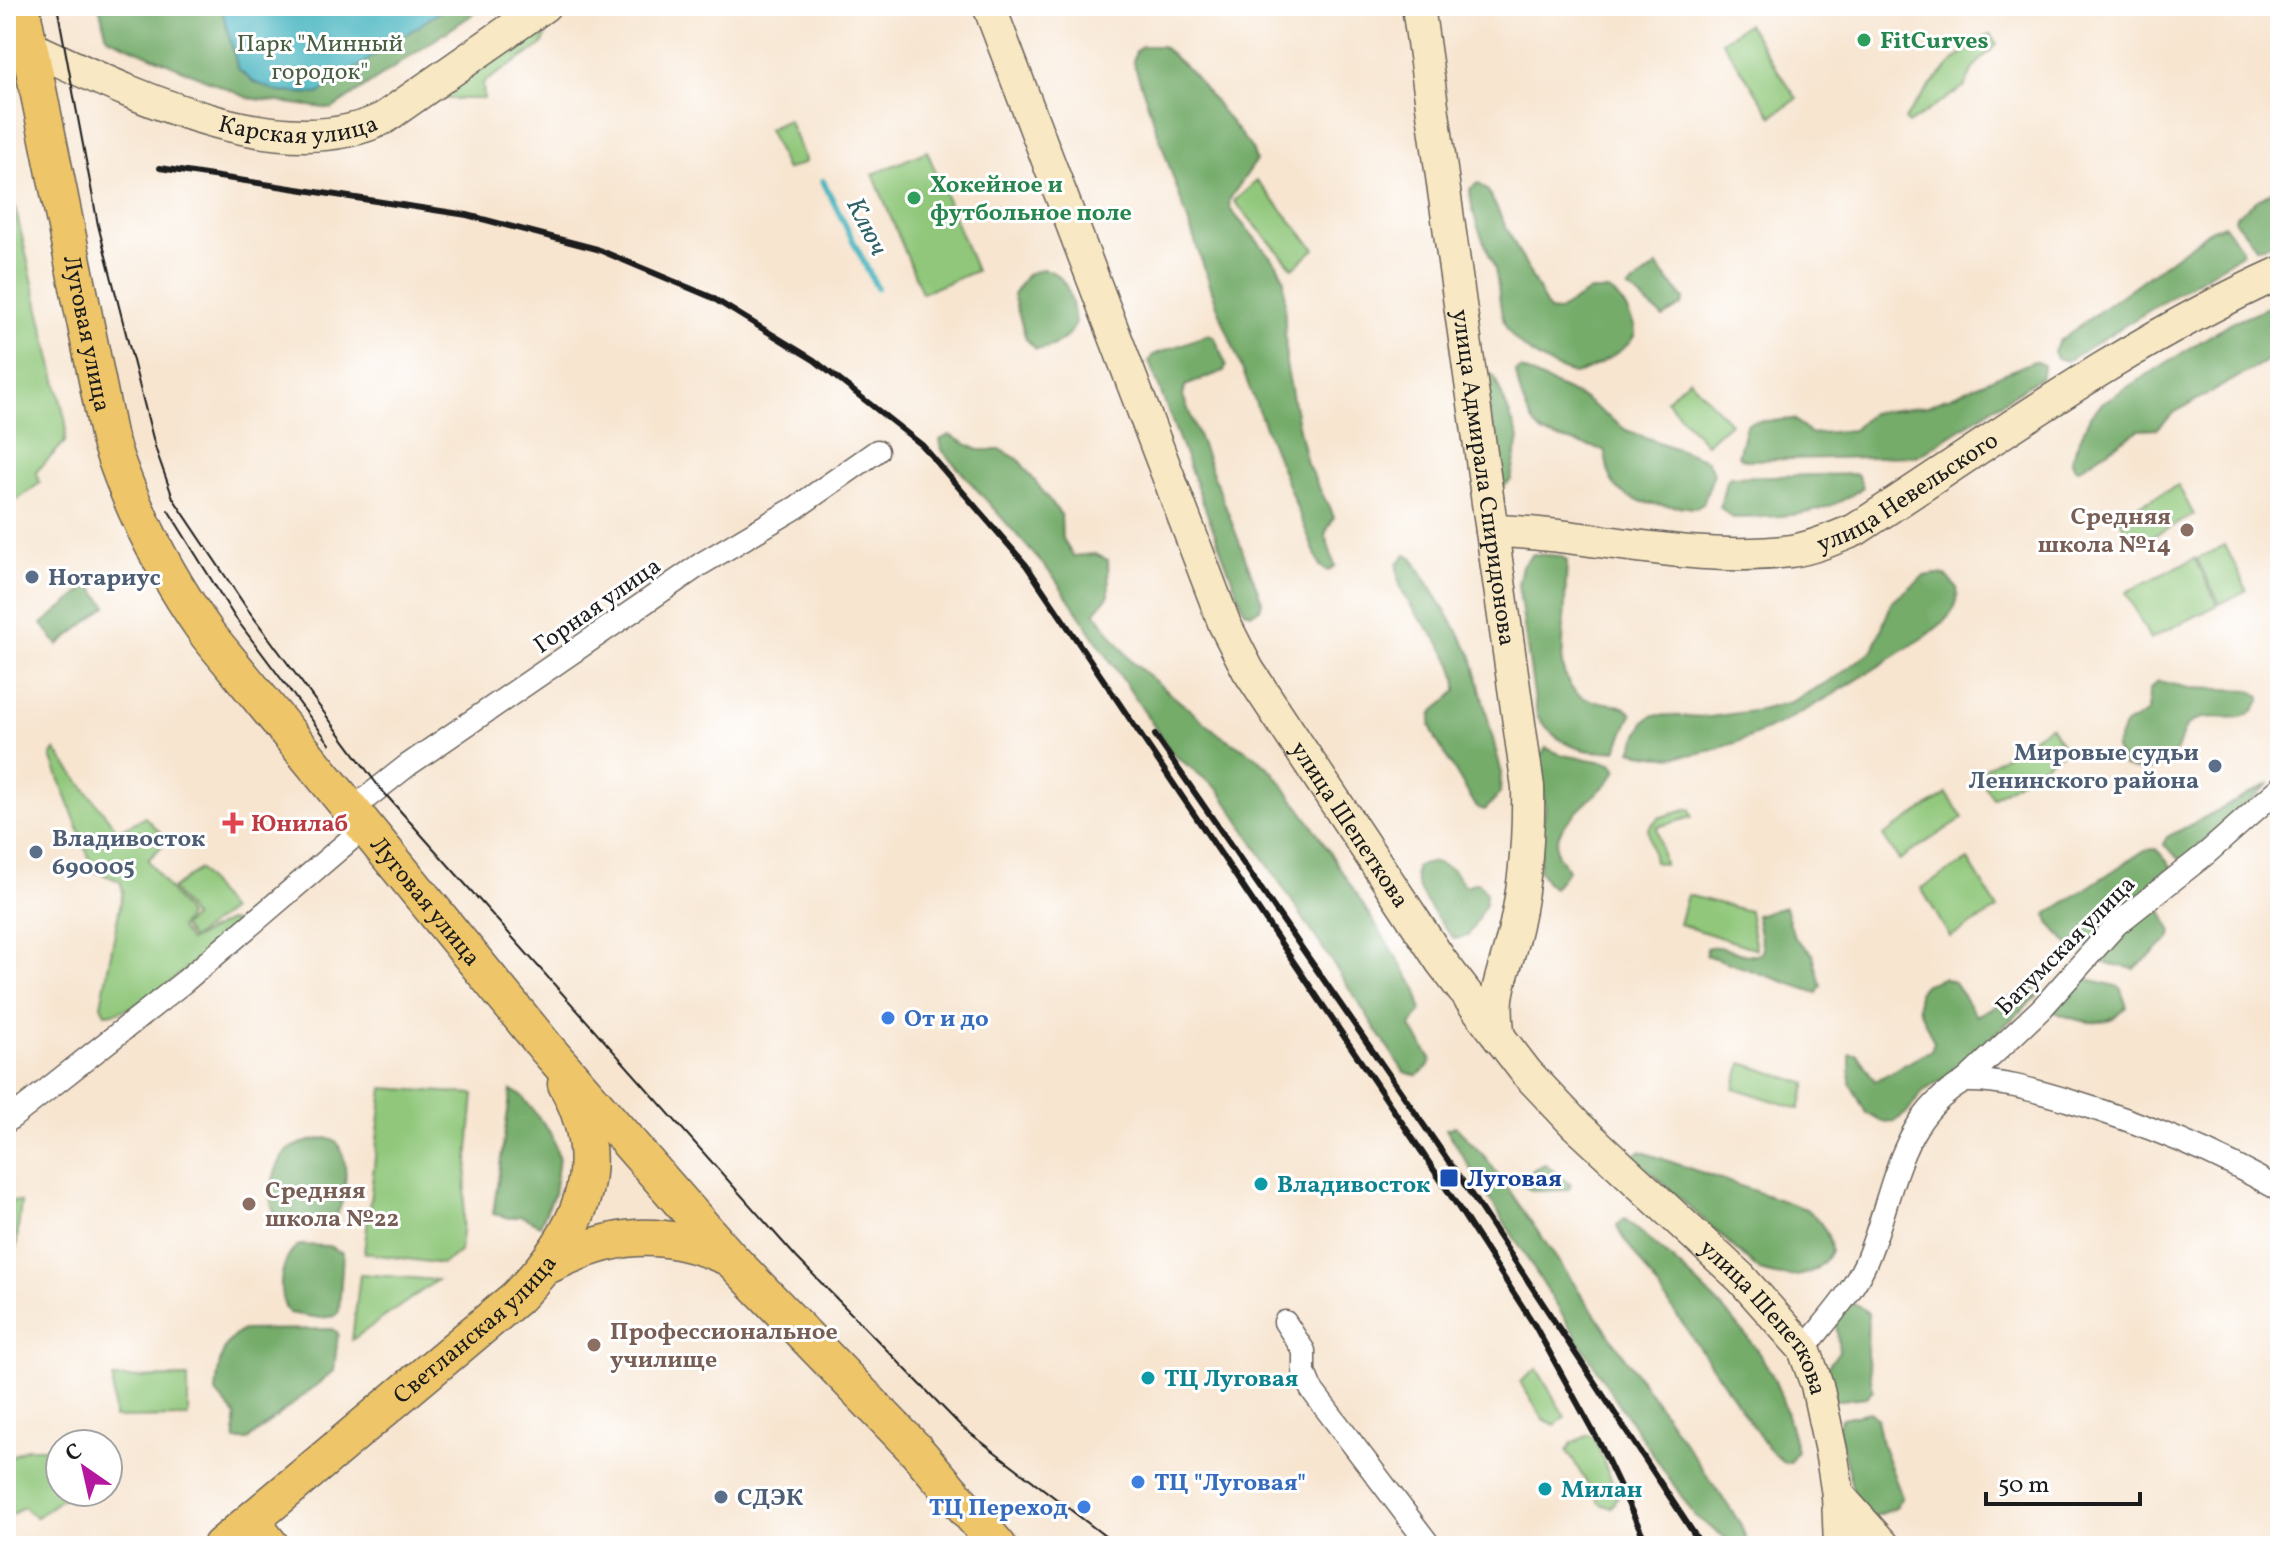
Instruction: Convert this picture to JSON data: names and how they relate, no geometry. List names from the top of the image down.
{
  "streets": {
    "main road": [
      "Карская улица",
      "Луговая улица",
      "улица Адмирала Спиридонова",
      "улица Невельского",
      "улица Шепеткова",
      "Светланская улица"
    ],
    "street": ["Горная улица", "Батумская улица"]
  },
  "crossings": [
    ["Карская улица", "Луговая улица"],
    ["Луговая улица", "Горная улица"],
    ["Луговая улица", "Светланская улица"],
    ["улица Адмирала Спиридонова", "улица Невельского"],
    ["улица Адмирала Спиридонова", "улица Шепеткова"],
    ["улица Шепеткова", "Батумская улица"]
  ],
  "water": ["Ключ"],
  "parks": ["Парк \"Минный городок\""],
  "places": {
    "other": [
      "FitCurves",
      "Хокейное и футбольное поле",
      "Средняя школа №14",
      "Нотариус",
      "Мировые судьи Ленинского района",
      "Владивосток 690005",
      "От и до",
      "Владивосток",
      "Средняя школа №22",
      "Профессиональное училище",
      "ТЦ Луговая",
      "ТЦ \"Луговая\"",
      "Милан",
      "СДЭК",
      "ТЦ Переход"
    ],
    "health": ["Юнилаб"],
    "transit": ["Луговая"]
  },
  "scale_bar": "50 m",
  "north": "top left"
}
